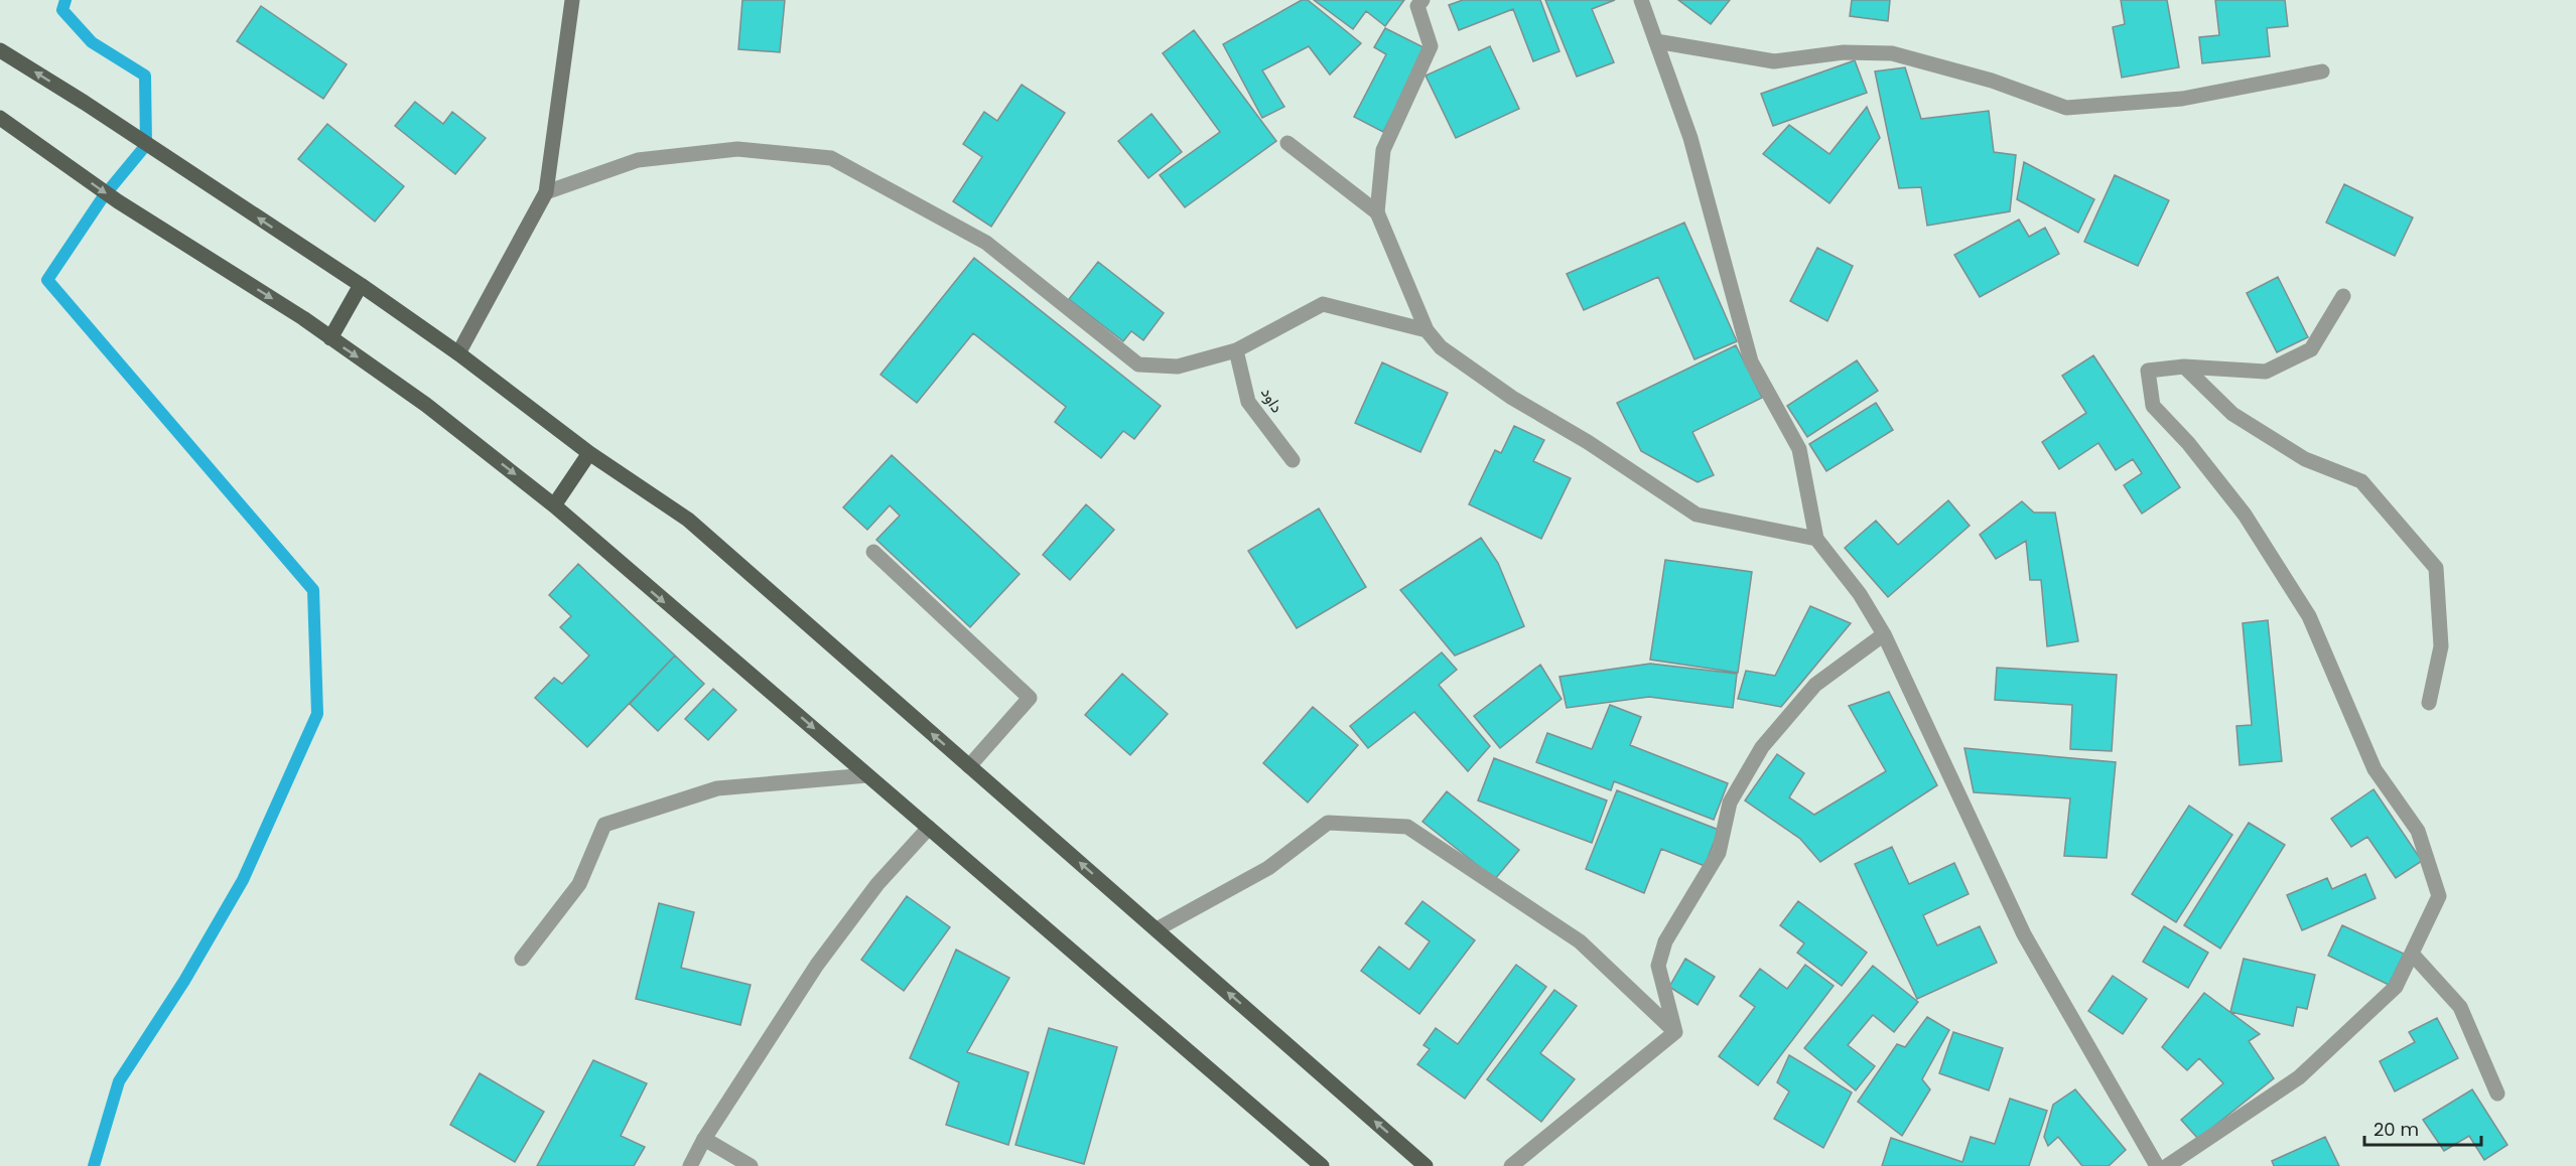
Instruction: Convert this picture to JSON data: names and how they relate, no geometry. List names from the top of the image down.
{
  "streets": {
    "street": ["داود"]
  },
  "scale_bar": "20 m"
}
